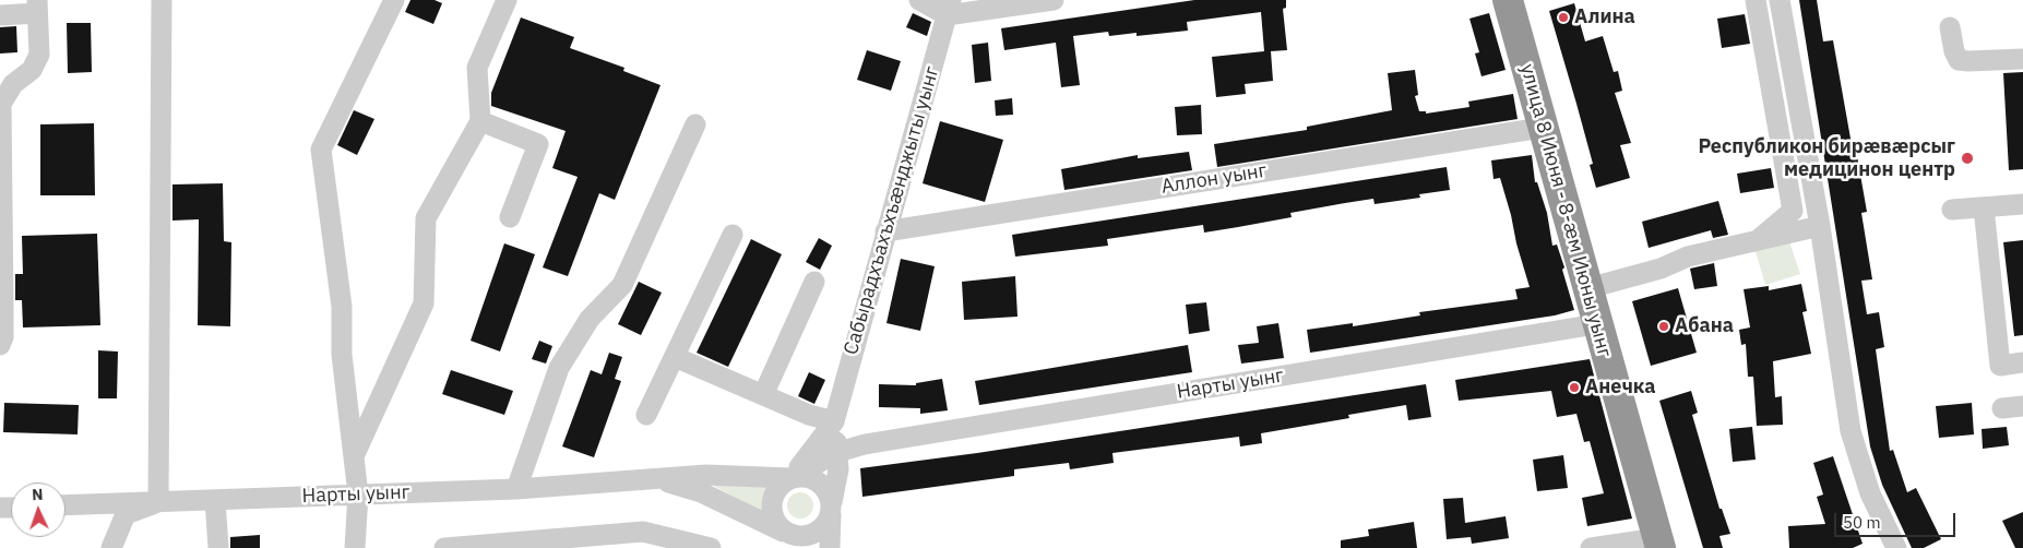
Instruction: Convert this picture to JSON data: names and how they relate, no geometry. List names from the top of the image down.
{
  "streets": {
    "highway": ["улица 8 Июня - 8-ӕм Июны уынг"],
    "street": ["Аллон уынг", "Сабырадхъахъхъæнджыты уынг", "Нарты уынг"]
  },
  "crossings": [
    ["Аллон уынг", "Сабырадхъахъхъæнджыты уынг"],
    ["Аллон уынг", "улица 8 Июня - 8-ӕм Июны уынг"],
    ["улица 8 Июня - 8-ӕм Июны уынг", "Нарты уынг"]
  ],
  "places": [
    "Алина",
    "Республикон бирæвæрсыг медицинон центр",
    "Абана",
    "Анечка"
  ],
  "scale_bar": "50 m",
  "north": "top"
}
